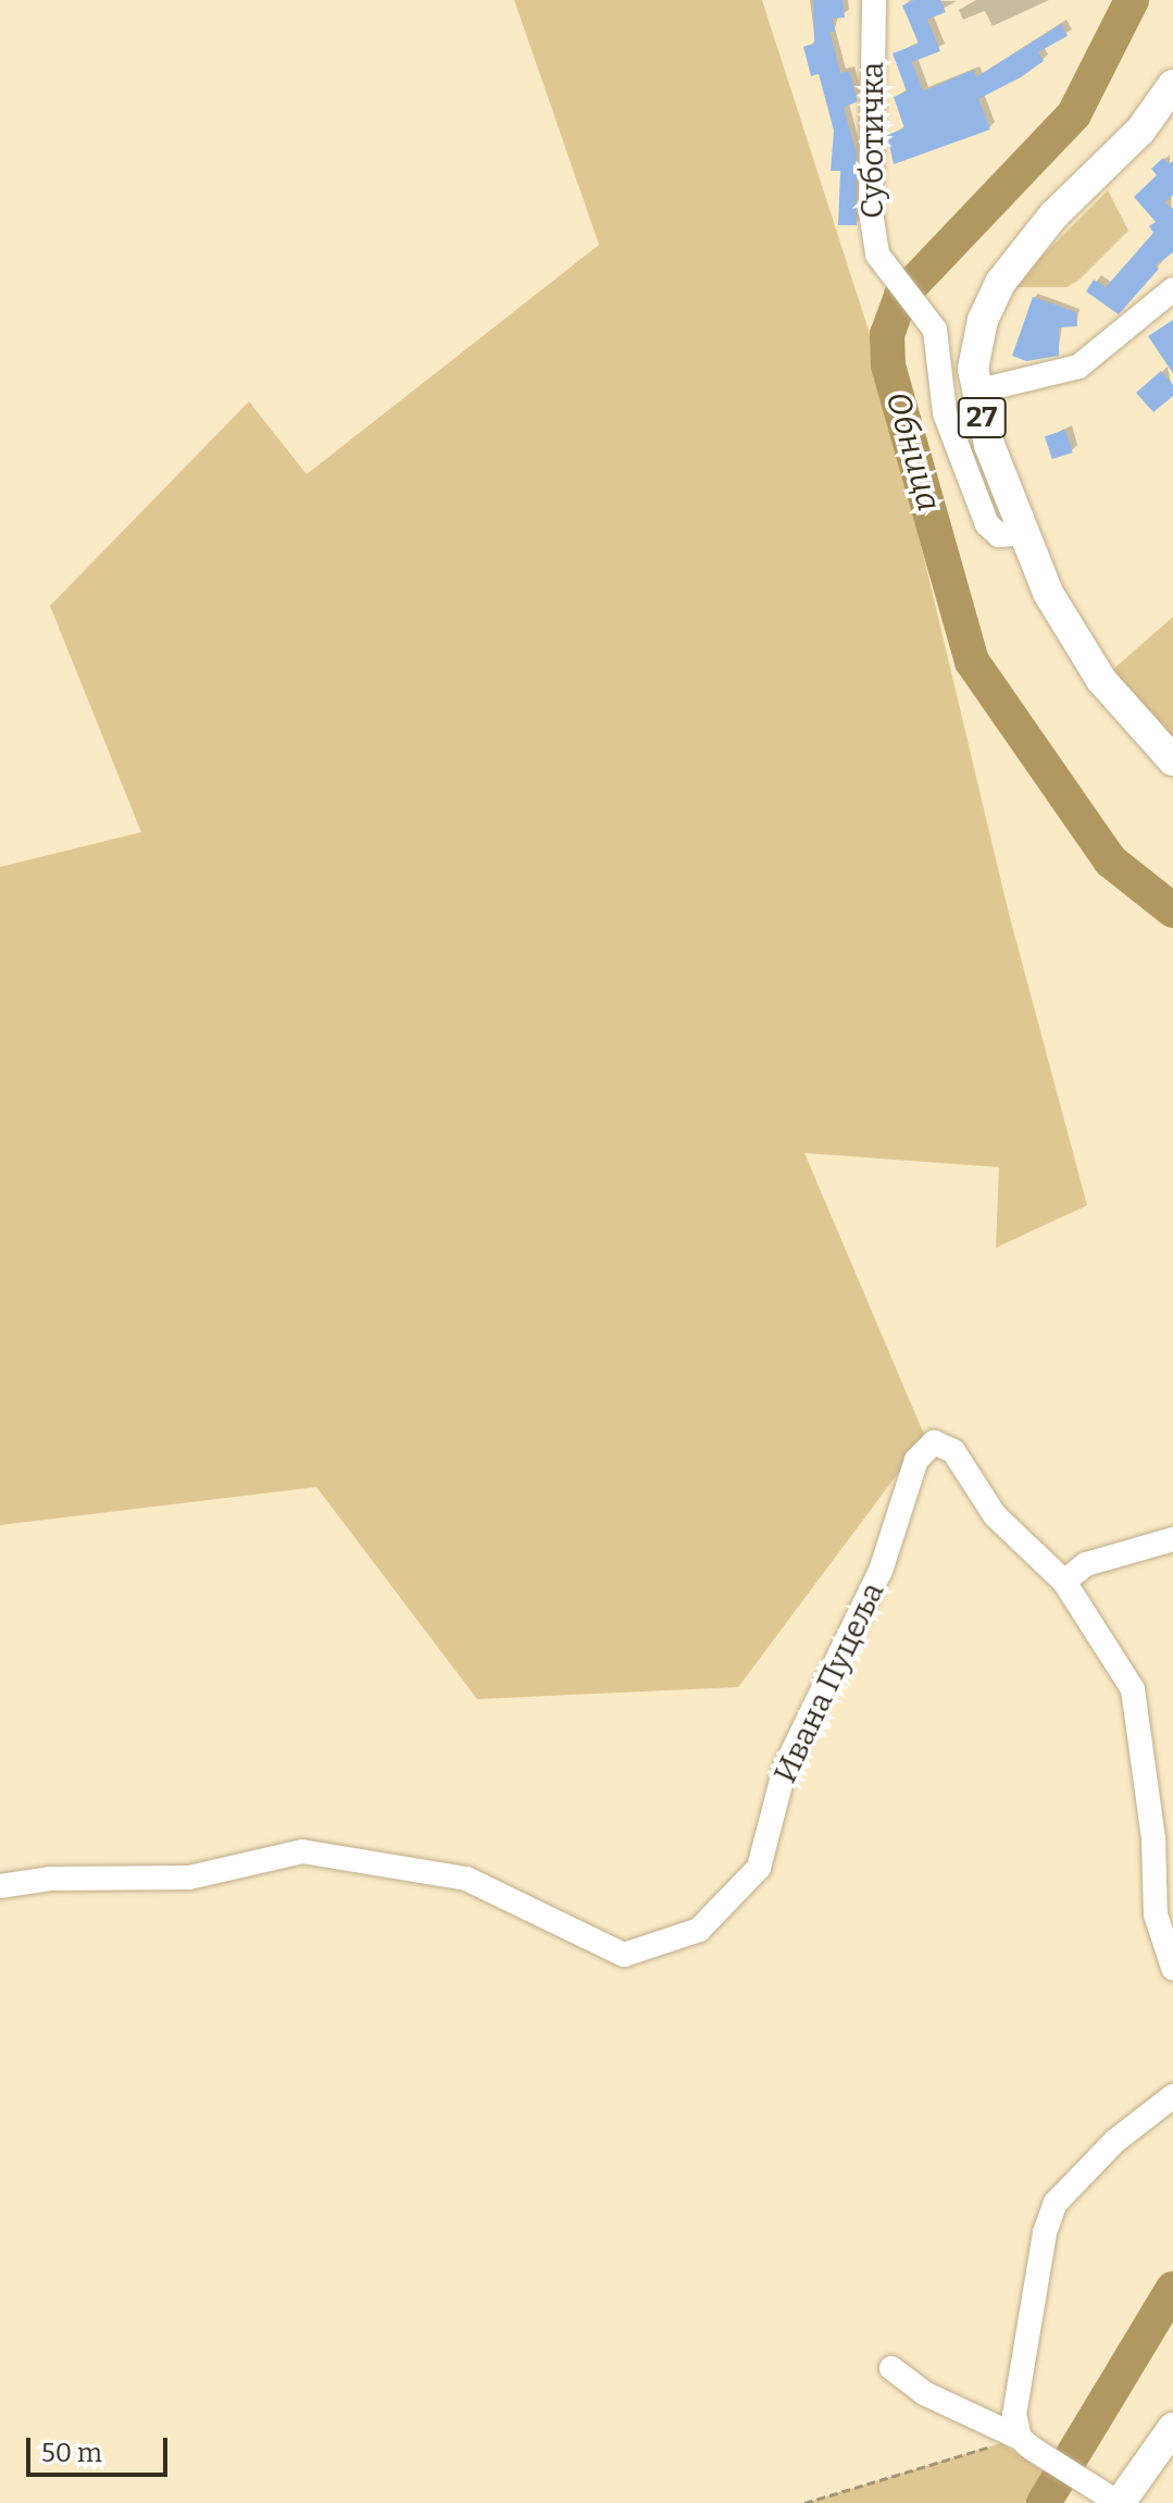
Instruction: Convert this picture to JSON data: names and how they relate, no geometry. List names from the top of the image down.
{
  "streets": {
    "main road": ["27"],
    "street": ["Суботичка", "Ивана Пуцеља"]
  },
  "crossings": [
    ["Суботичка", "27"]
  ],
  "water": ["Обница"],
  "scale_bar": "50 m"
}
